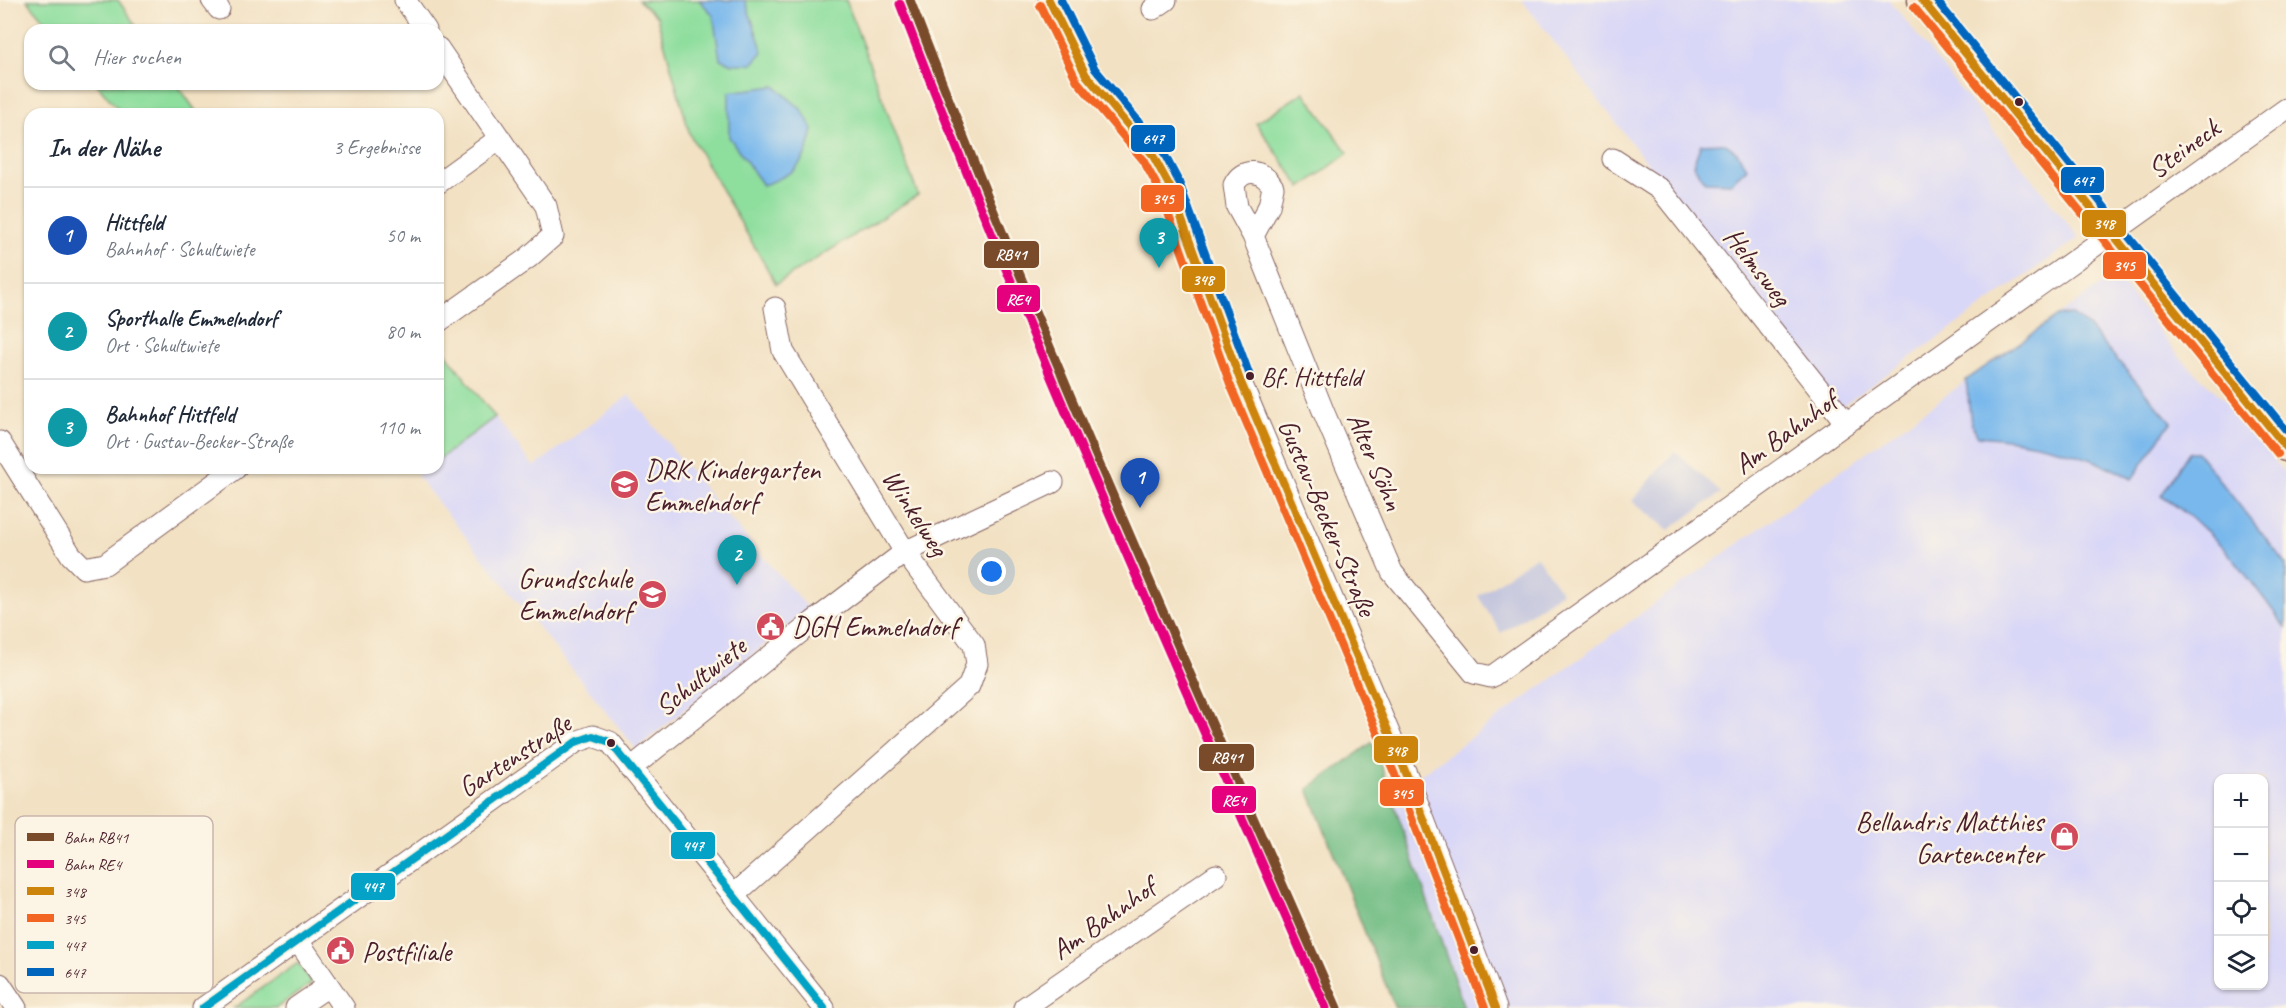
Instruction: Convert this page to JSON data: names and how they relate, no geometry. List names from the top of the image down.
{
  "streets": {
    "street": [
      "Steineck",
      "Helmsweg",
      "Am Bahnhof",
      "Alter Söhn",
      "Winkelweg",
      "Gustav-Becker-Straße",
      "Schultwiete",
      "Gartenstraße"
    ]
  },
  "crossings": [
    ["Steineck", "Am Bahnhof"],
    ["Helmsweg", "Am Bahnhof"],
    ["Am Bahnhof", "Alter Söhn"],
    ["Winkelweg", "Schultwiete"],
    ["Winkelweg", "Gartenstraße"],
    ["Schultwiete", "Gartenstraße"]
  ],
  "places": {
    "other": ["Bf. Hittfeld"],
    "school or university": ["DRK Kindergarten Emmelndorf", "Grundschule Emmelndorf"],
    "public building": ["DGH Emmelndorf", "Postfiliale"],
    "shop": ["Bellandris Matthies Gartencenter"]
  },
  "lines": [
    "rail line RB41",
    "transit line 348",
    "transit line 647",
    "rail line RE4",
    "transit line 345",
    "transit line 447"
  ],
  "legend": [
    "Bahn RB41",
    "Bahn RE4",
    "348",
    "345",
    "447",
    "647"
  ],
  "page": {
    "search": "Hier suchen",
    "heading": ["In der Nähe", "3 Ergebnisse"],
    "list": [
      {
        "mark": "1",
        "name": "Hittfeld",
        "note": "Bahnhof · Schultwiete",
        "value": "50 m"
      },
      {
        "mark": "2",
        "name": "Sporthalle Emmelndorf",
        "note": "Ort · Schultwiete",
        "value": "80 m"
      },
      {
        "mark": "3",
        "name": "Bahnhof Hittfeld",
        "note": "Ort · Gustav-Becker-Straße",
        "value": "110 m"
      }
    ],
    "pins": ["3", "1", "2"],
    "map_buttons": ["+", "−"]
  }
}
